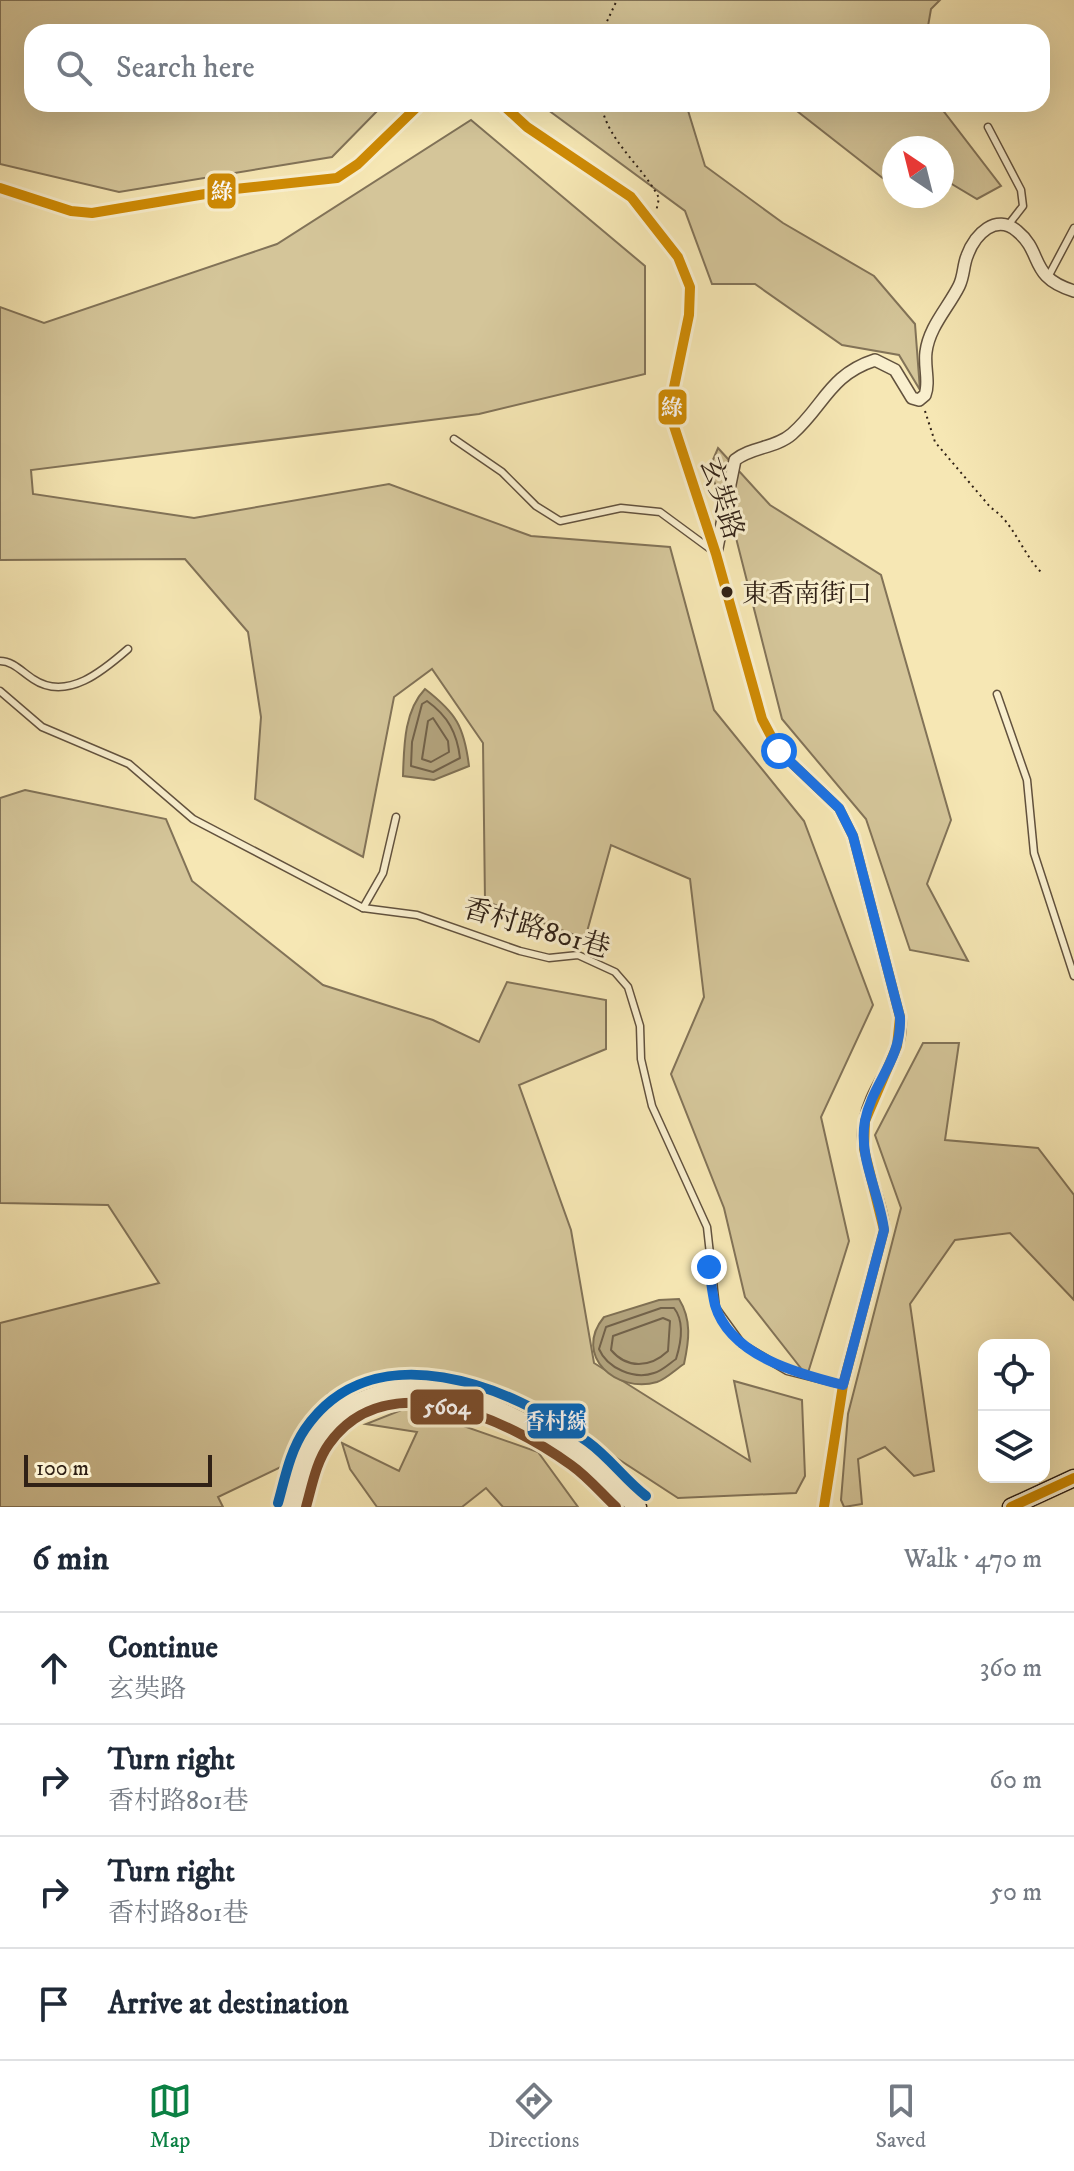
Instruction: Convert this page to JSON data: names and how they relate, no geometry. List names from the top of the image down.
{
  "streets": {
    "street": ["玄奘路"],
    "lane": ["香村路801巷"]
  },
  "crossings": [
    ["玄奘路", "香村路801巷"]
  ],
  "places": ["東香南街口"],
  "lines": ["transit line 綠", "transit line 香村線", "transit line 5604"],
  "scale_bar": "100 m",
  "north": "top left",
  "page": {
    "search": "Search here",
    "scale": "100 m",
    "heading": ["6 min", "Walk · 470 m"],
    "list": [
      ["Continue", "玄奘路", "360 m"],
      ["Turn right", "香村路801巷", "60 m"],
      ["Turn right", "香村路801巷", "50 m"],
      "Arrive at destination"
    ],
    "nav": ["Map", "Directions", "Saved"]
  }
}
